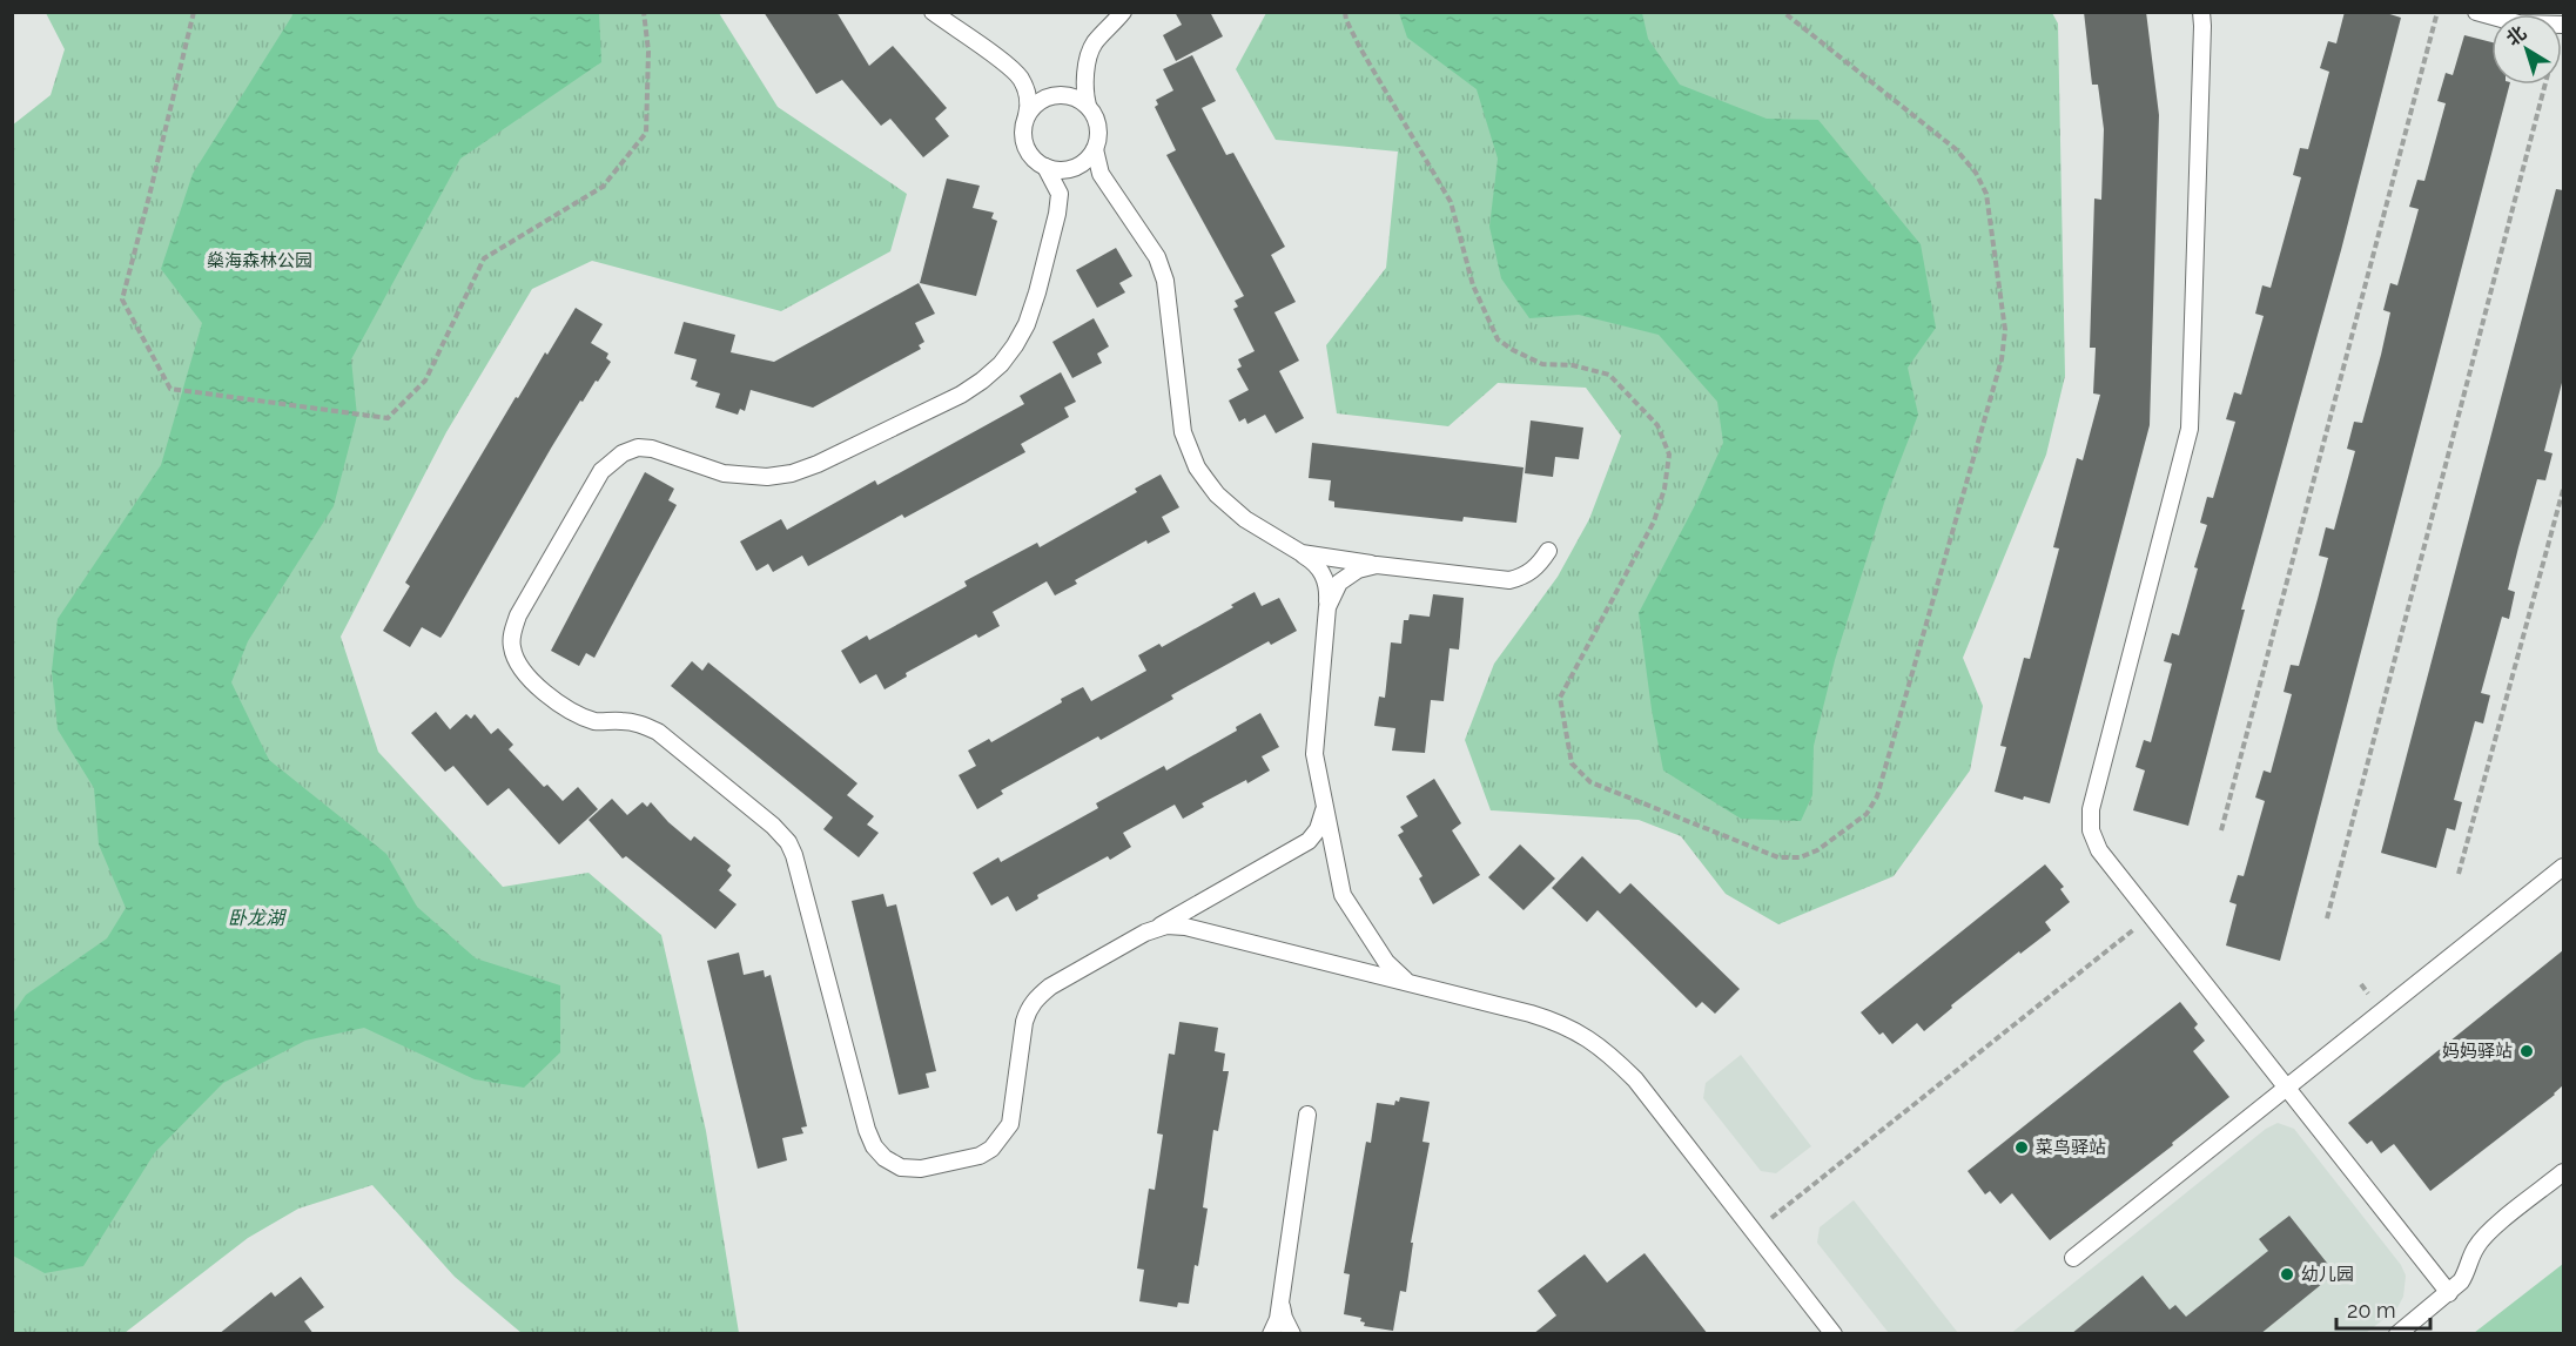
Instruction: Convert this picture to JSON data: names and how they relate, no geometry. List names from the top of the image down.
{
  "water": ["卧龙湖"],
  "parks": ["燊海森林公园"],
  "places": ["妈妈驿站", "菜鸟驿站", "幼儿园"],
  "scale_bar": "20 m",
  "north": "top left"
}
